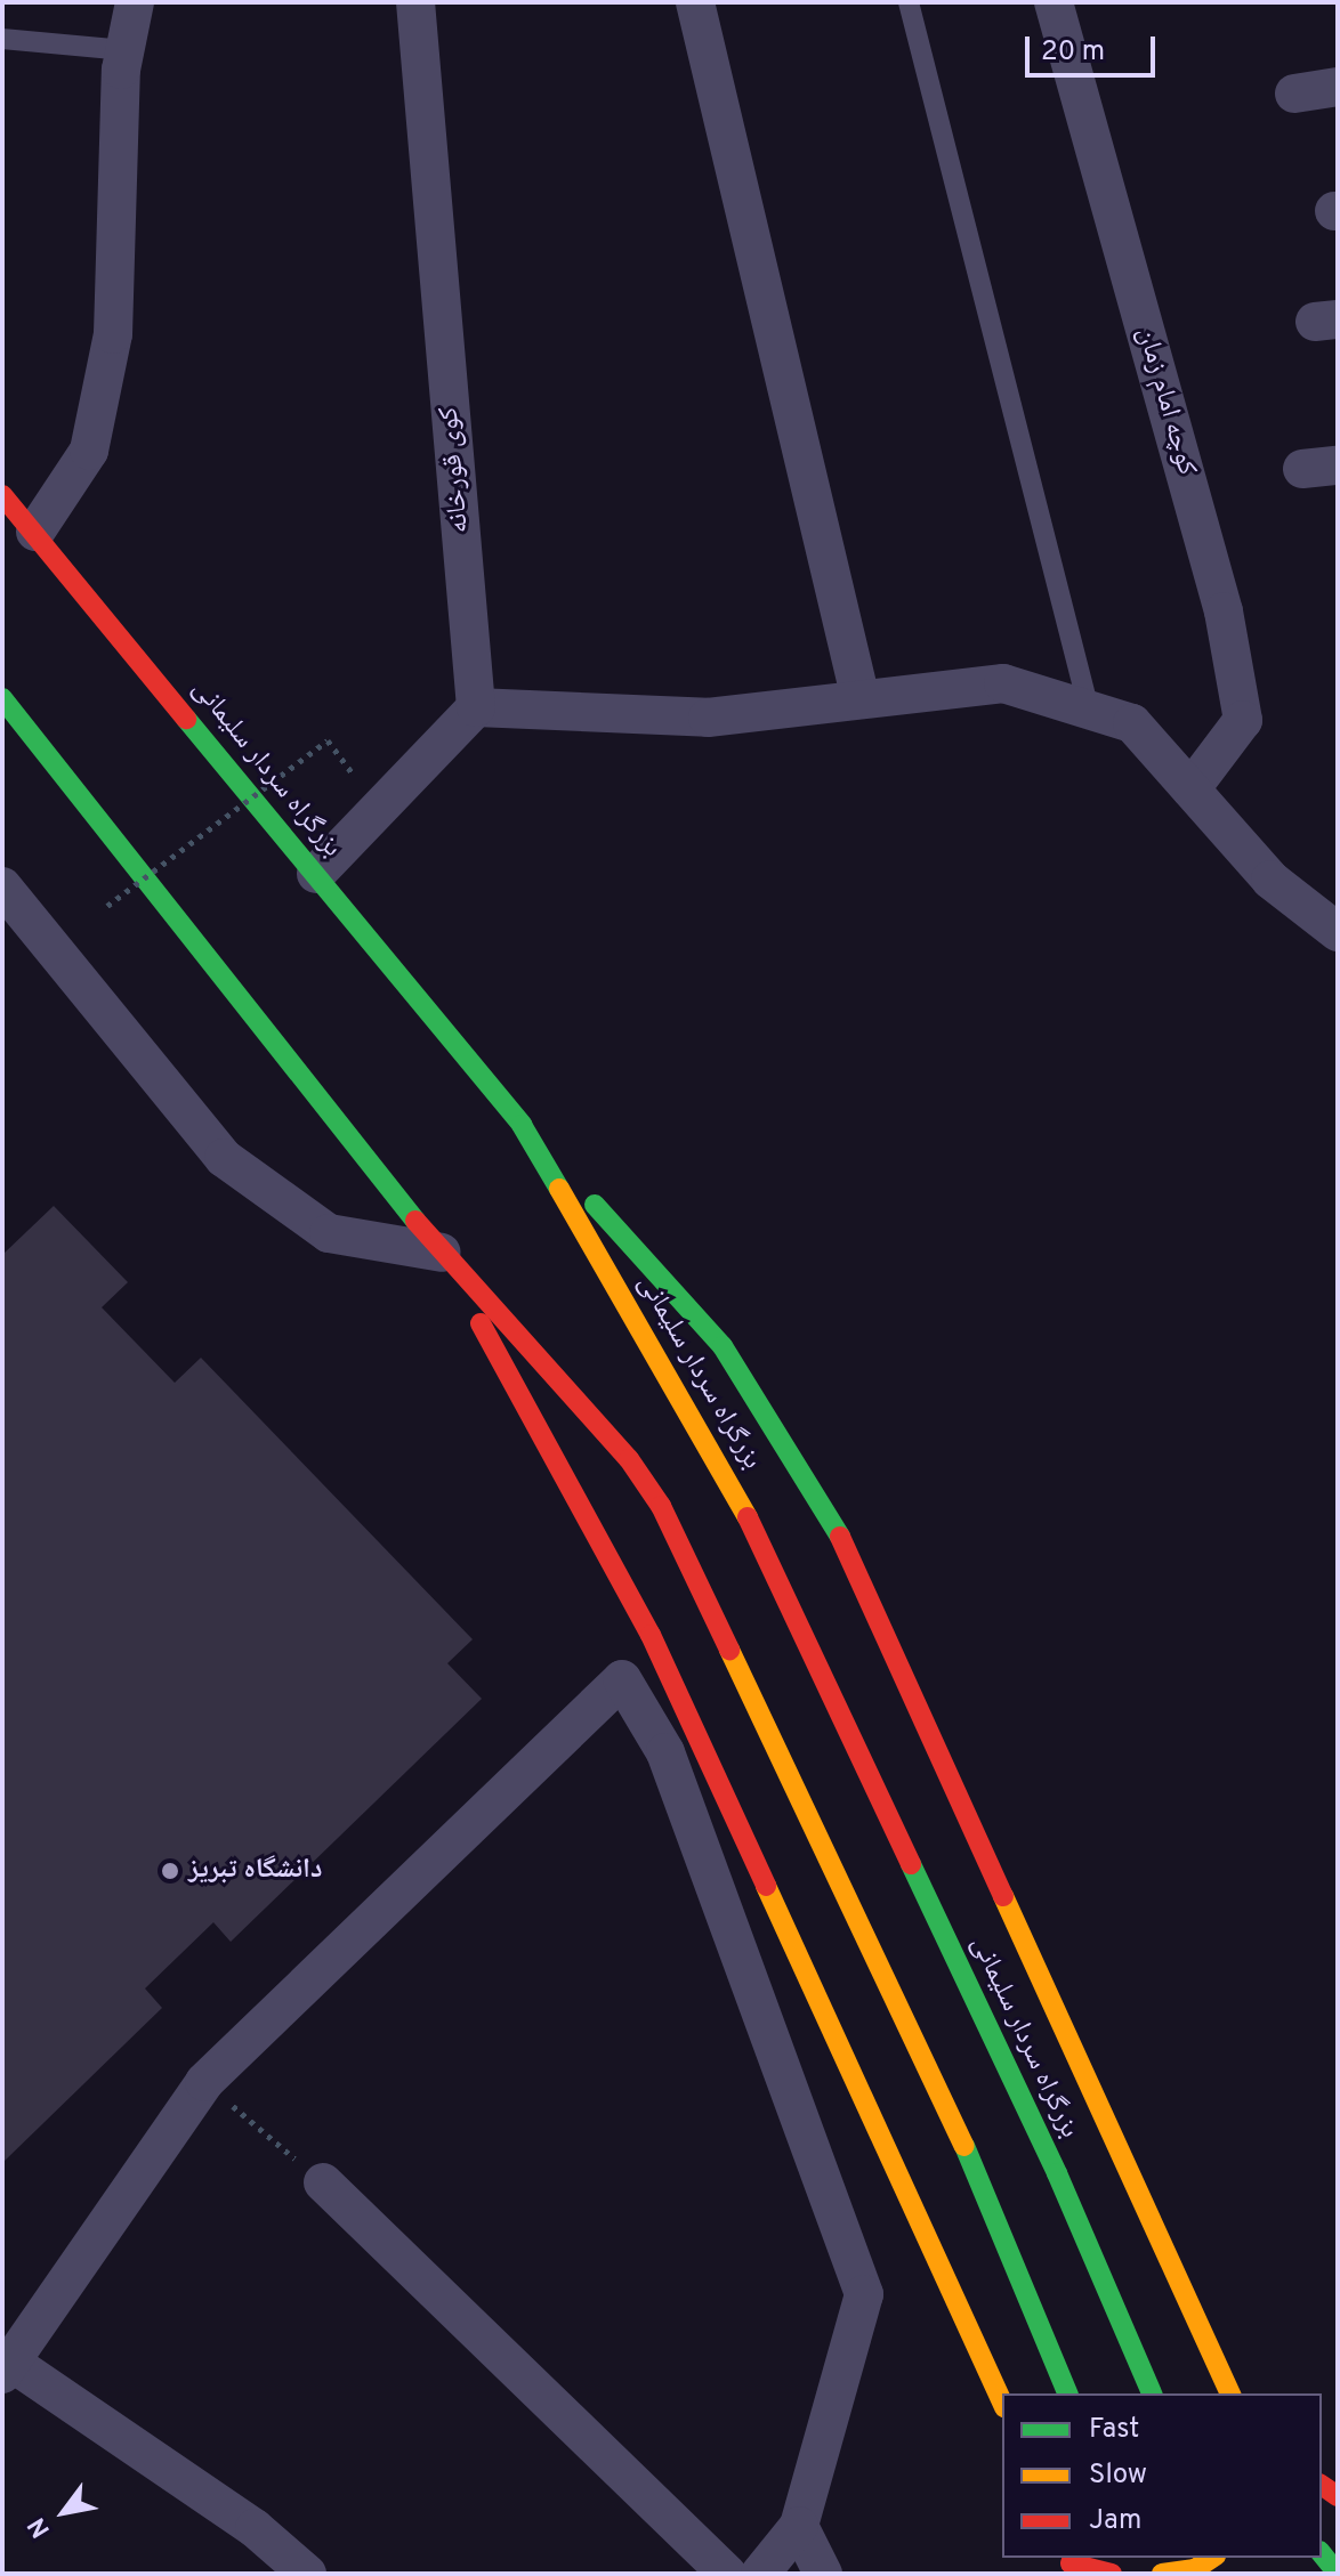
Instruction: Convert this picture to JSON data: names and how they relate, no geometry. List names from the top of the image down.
{
  "streets": {
    "main road": ["بزرگراه سردار سلیمانی"],
    "street": ["کوچه امام زمان", "کوی قورخانه"]
  },
  "places": ["دانشگاه تبریز"],
  "legend": ["Fast", "Slow", "Jam"],
  "scale_bar": "20 m",
  "north": "bottom left"
}
